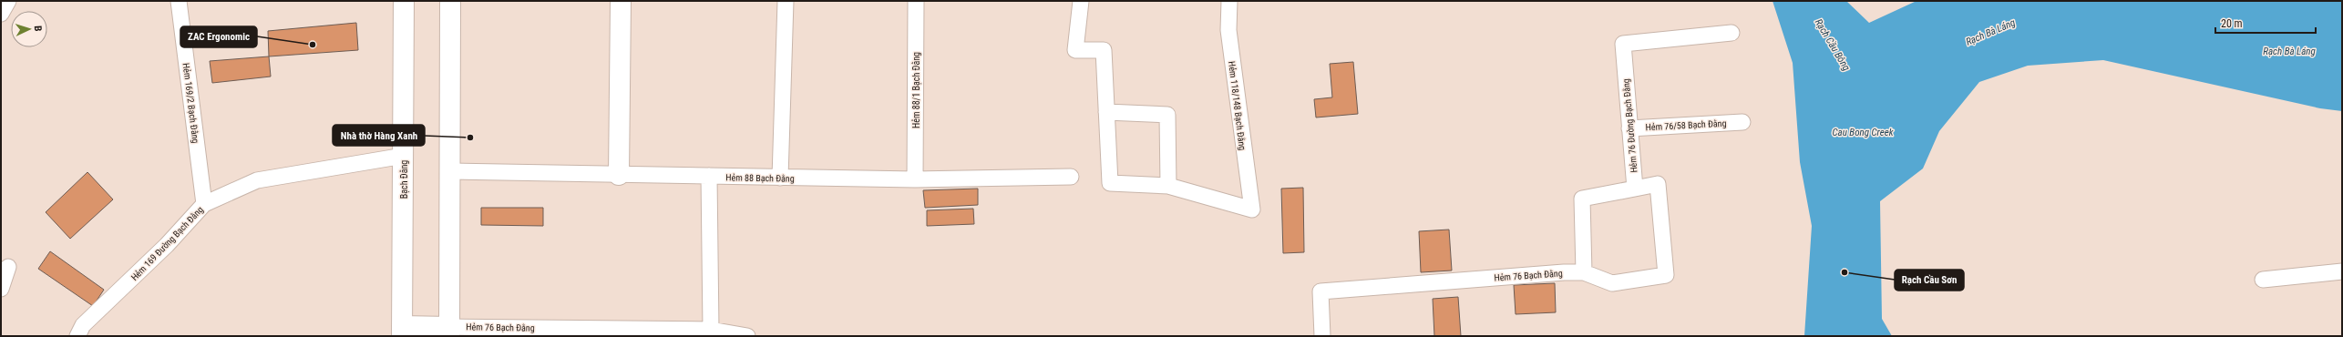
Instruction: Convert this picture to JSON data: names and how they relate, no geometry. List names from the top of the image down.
{
  "streets": {
    "main road": ["Bạch Đằng"],
    "lane": [
      "Hẻm 88/1 Bạch Đằng",
      "Hẻm 169/2 Bạch Đằng",
      "Hẻm 118/148 Bạch Đằng",
      "Hẻm 76/58 Bạch Đằng",
      "Hẻm 76 Đường Bạch Đằng",
      "Hẻm 88 Bạch Đằng",
      "Hẻm 169 Đường Bạch Đằng",
      "Hẻm 76 Bạch Đằng"
    ]
  },
  "crossings": [
    ["Hẻm 88/1 Bạch Đằng", "Hẻm 88 Bạch Đằng"],
    ["Hẻm 169/2 Bạch Đằng", "Hẻm 169 Đường Bạch Đằng"],
    ["Hẻm 76/58 Bạch Đằng", "Hẻm 76 Đường Bạch Đằng"],
    ["Hẻm 76 Đường Bạch Đằng", "Hẻm 76 Bạch Đằng"],
    ["Bạch Đằng", "Hẻm 169 Đường Bạch Đằng"]
  ],
  "water": ["Rạch Bà Láng", "Rạch Cầu Bông", "Cau Bong Creek"],
  "places": ["ZAC Ergonomic", "Nhà thờ Hàng Xanh", "Rạch Cầu Sơn"],
  "scale_bar": "20 m",
  "north": "right"
}
